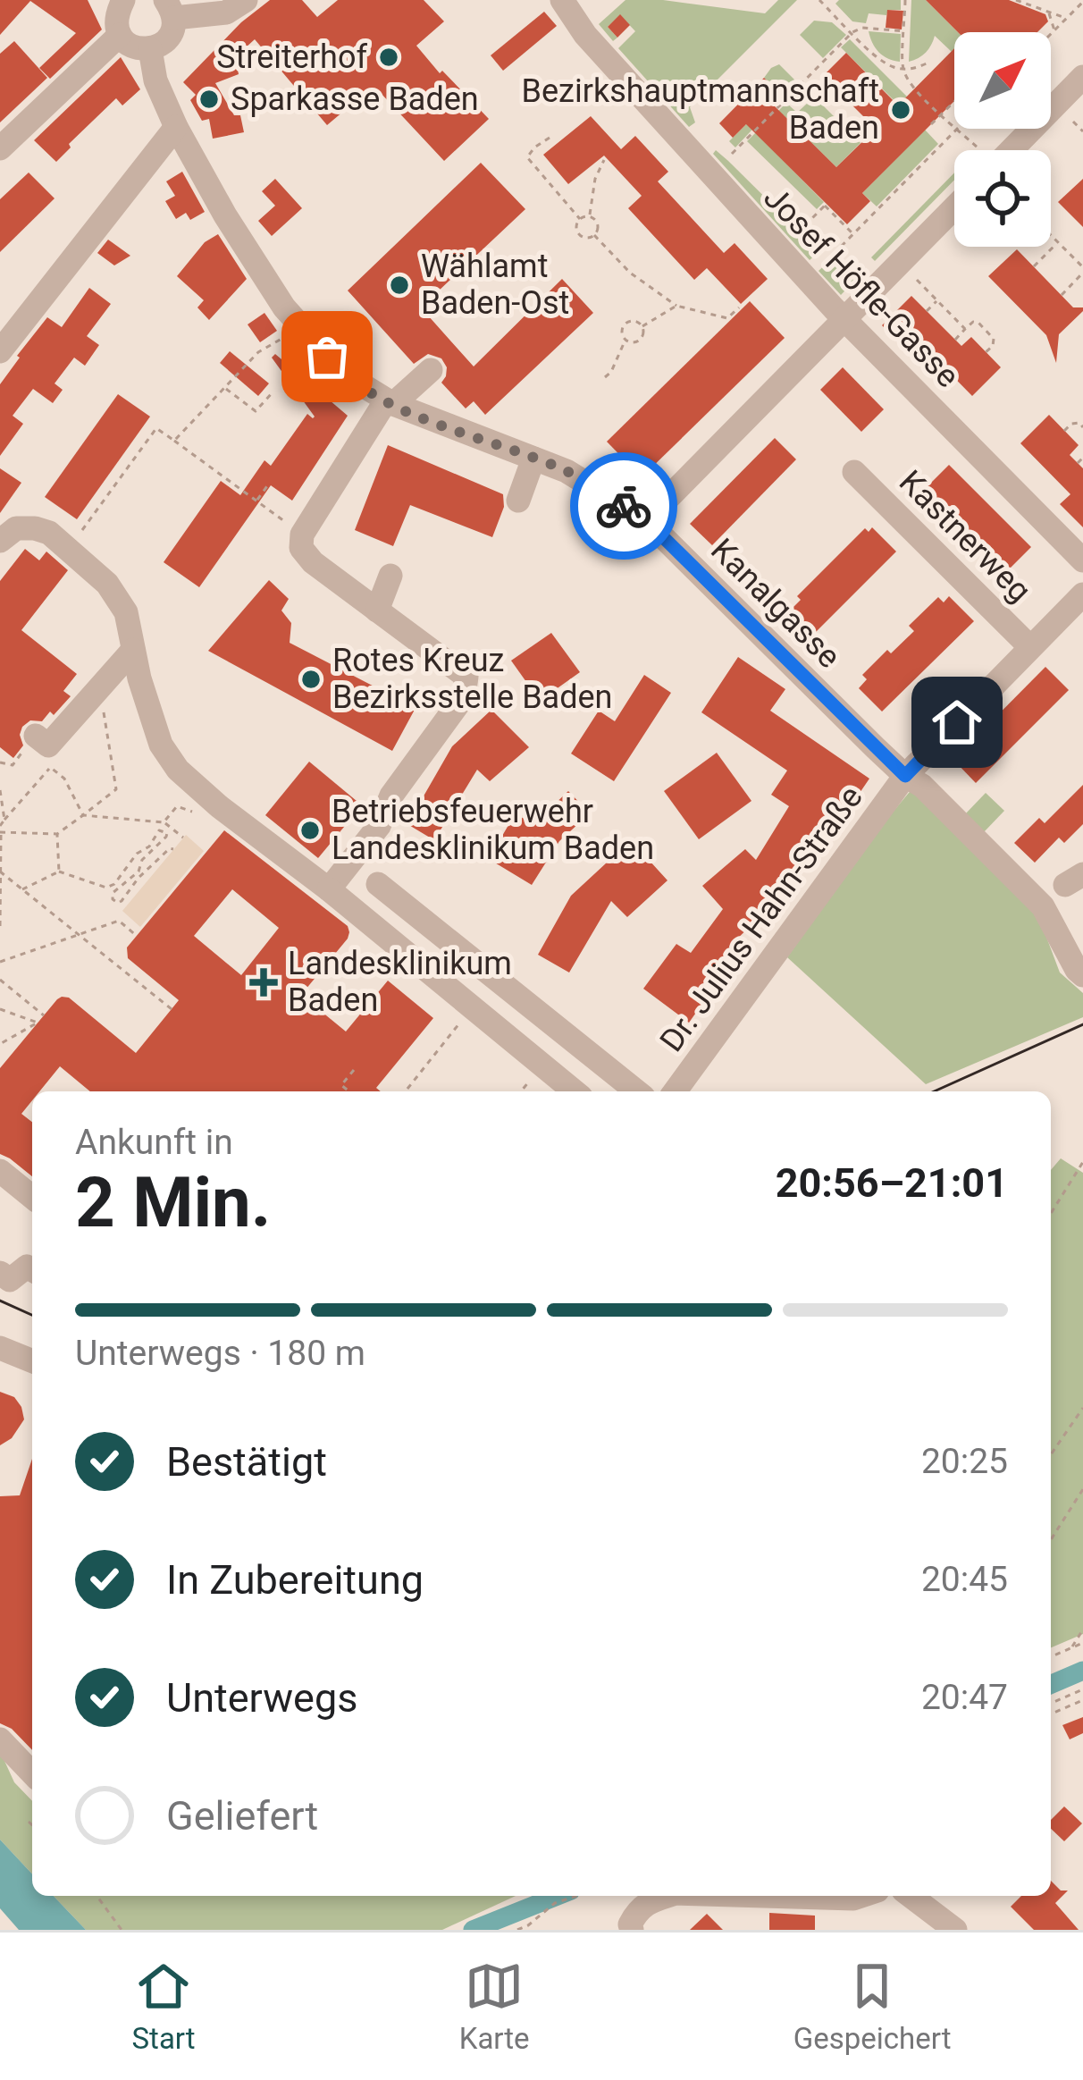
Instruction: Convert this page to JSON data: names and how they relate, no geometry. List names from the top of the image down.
{
  "streets": {
    "street": [
      "Josef Höfle-Gasse",
      "Kastnerweg",
      "Kanalgasse",
      "Dr. Julius Hahn-Straße"
    ]
  },
  "crossings": [
    ["Kastnerweg", "Dr. Julius Hahn-Straße"],
    ["Kanalgasse", "Dr. Julius Hahn-Straße"]
  ],
  "places": {
    "other": [
      "Streiterhof",
      "Sparkasse Baden",
      "Bezirkshauptmannschaft Baden",
      "Wählamt Baden-Ost",
      "Rotes Kreuz Bezirksstelle Baden",
      "Betriebsfeuerwehr Landesklinikum Baden"
    ],
    "health": ["Landesklinikum Baden"]
  },
  "north": "top right",
  "page": {
    "heading": ["2 Min.", "Ankunft in", "20:56–21:01"],
    "bar": "Unterwegs · 180 m",
    "list": [
      ["Bestätigt", "20:25"],
      ["In Zubereitung", "20:45"],
      ["Unterwegs", "20:47"],
      "Geliefert"
    ],
    "tabs": ["Start", "Karte", "Gespeichert"]
  }
}
